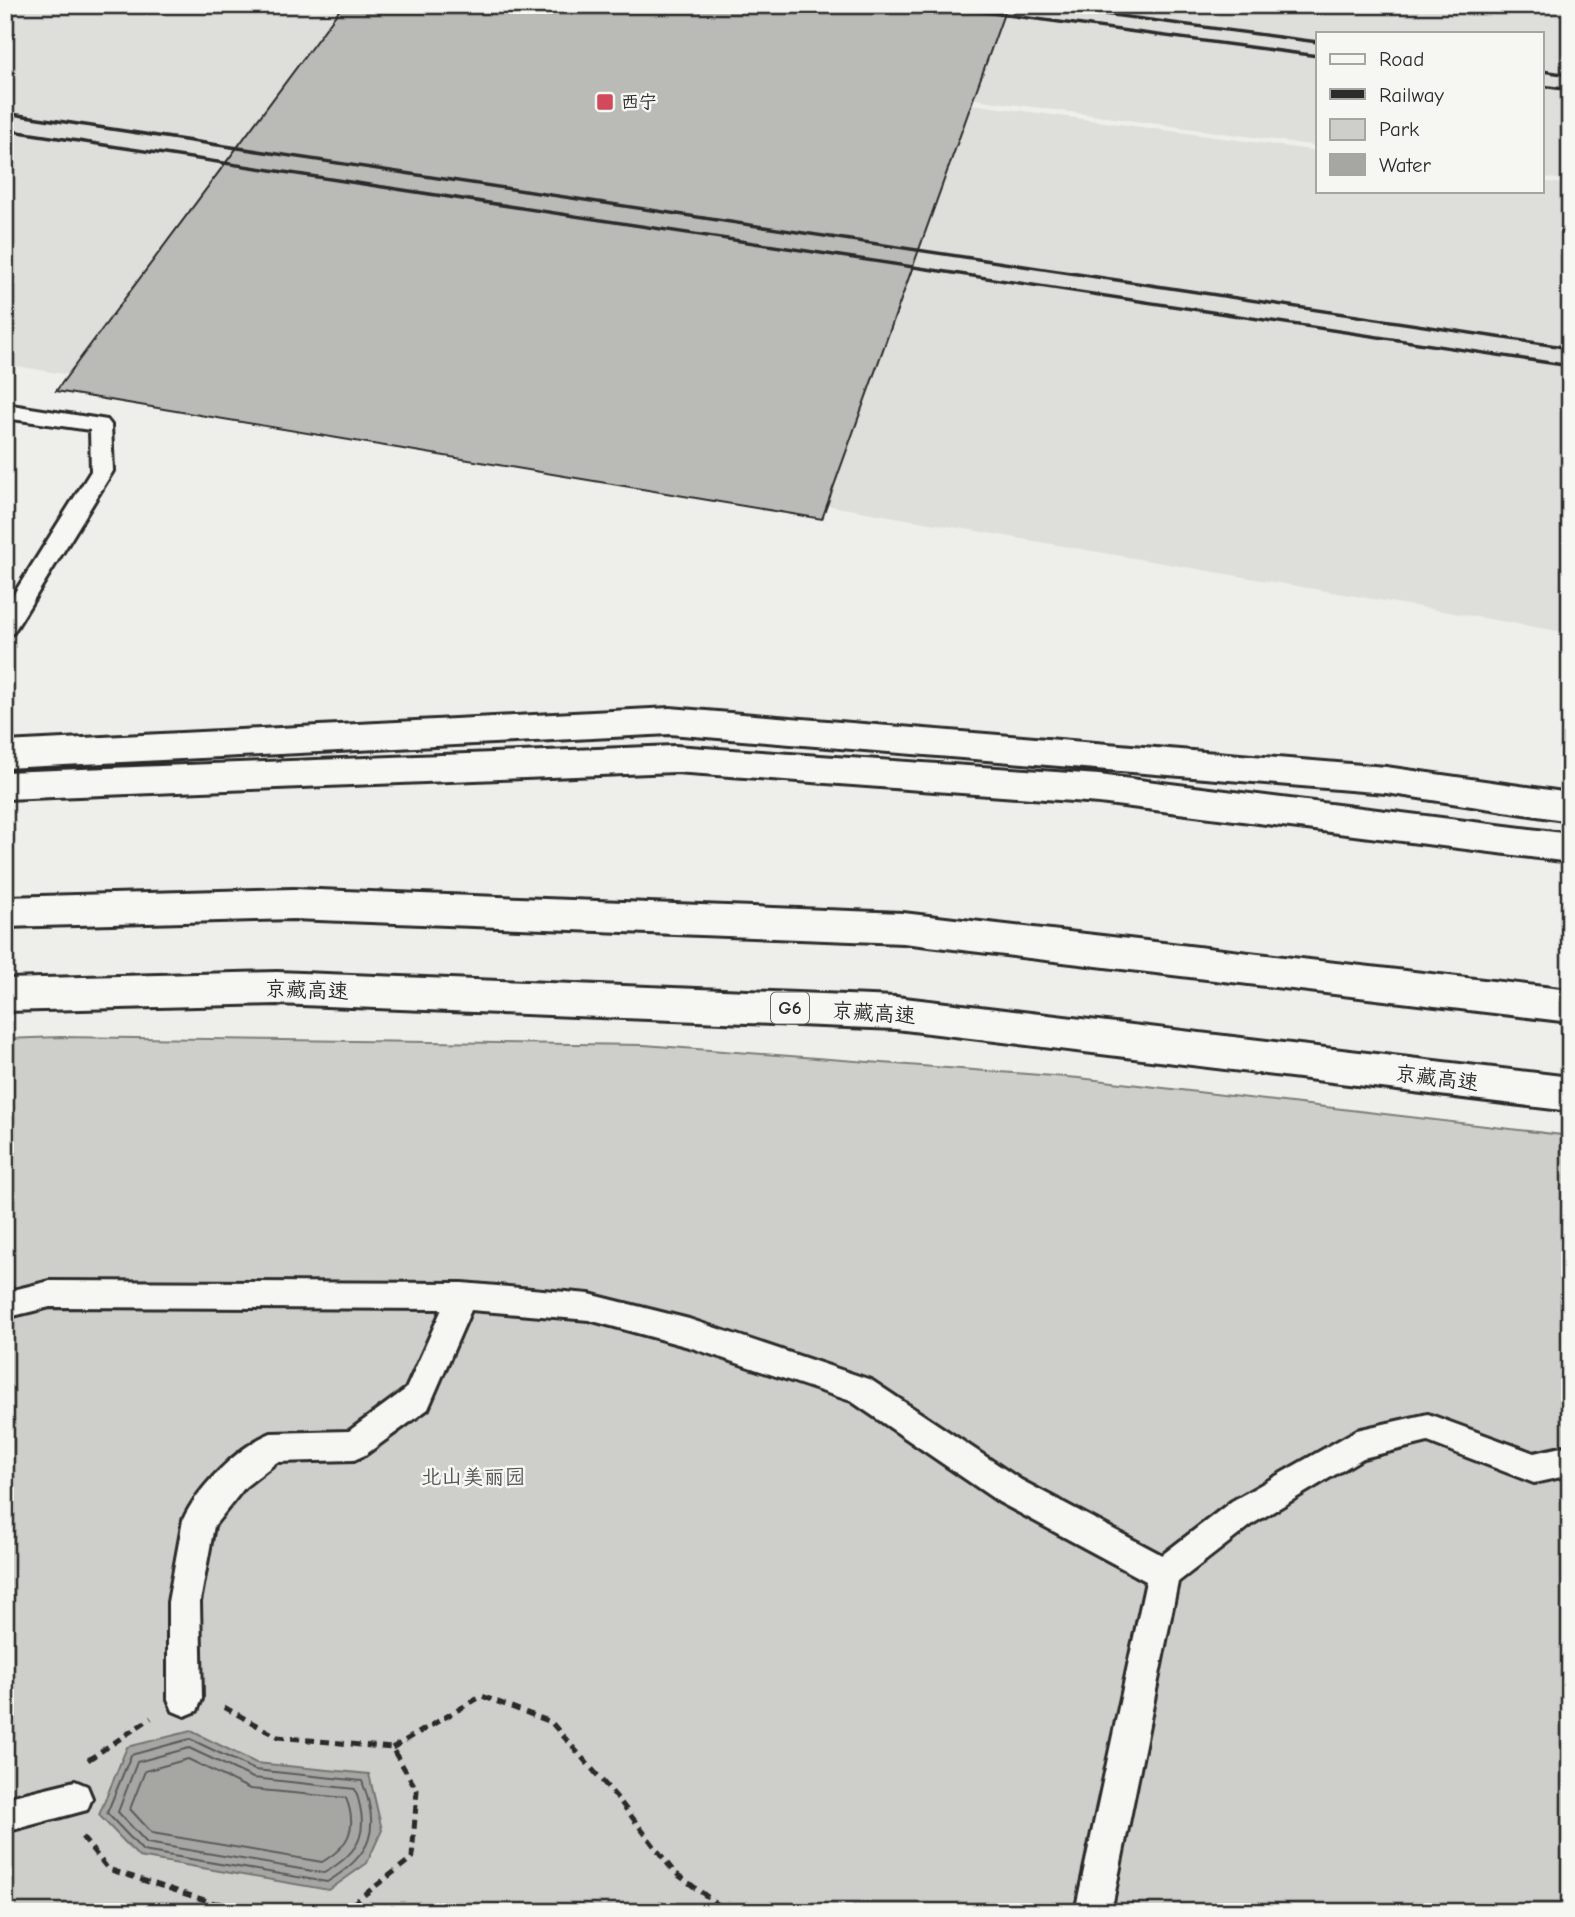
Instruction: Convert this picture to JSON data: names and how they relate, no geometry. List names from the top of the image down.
{
  "streets": {
    "main road": ["京藏高速", "G6"]
  },
  "parks": ["北山美丽园"],
  "places": {
    "transit": ["西宁"]
  },
  "legend": [
    "Road",
    "Railway",
    "Park",
    "Water"
  ]
}
